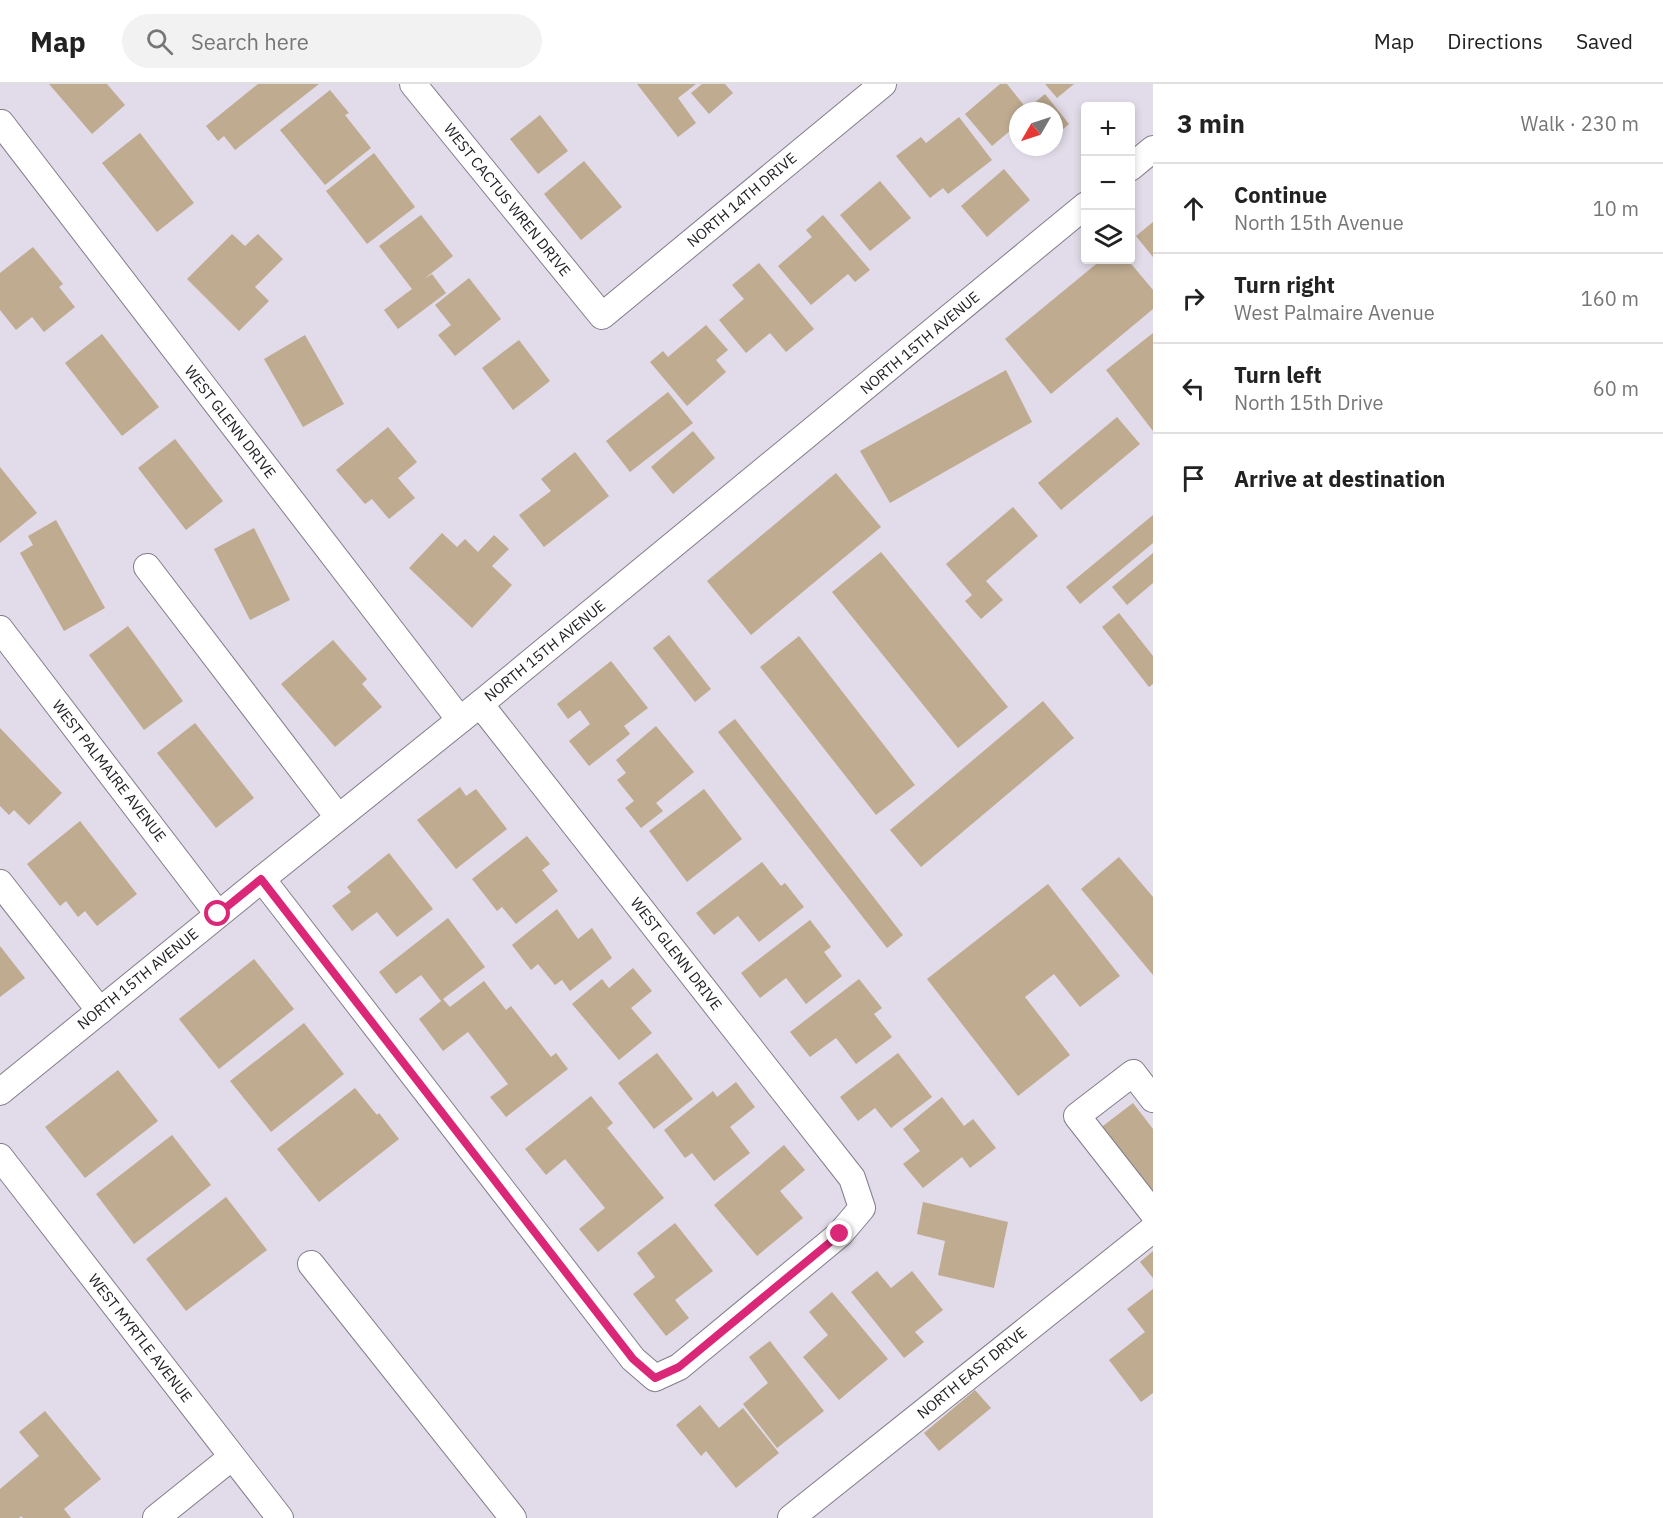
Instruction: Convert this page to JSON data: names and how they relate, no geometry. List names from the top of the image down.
{
  "streets": {
    "street": [
      "WEST CACTUS WREN DRIVE",
      "NORTH 14TH DRIVE",
      "NORTH 15TH AVENUE",
      "WEST GLENN DRIVE",
      "WEST PALMAIRE AVENUE",
      "WEST MYRTLE AVENUE",
      "NORTH EAST DRIVE"
    ]
  },
  "crossings": [
    ["WEST CACTUS WREN DRIVE", "NORTH 14TH DRIVE"],
    ["NORTH 15TH AVENUE", "WEST GLENN DRIVE"],
    ["NORTH 15TH AVENUE", "WEST PALMAIRE AVENUE"]
  ],
  "north": "bottom left",
  "page": {
    "header": "Map",
    "search": "Search here",
    "nav": ["Map", "Directions", "Saved"],
    "heading": ["3 min", "Walk · 230 m"],
    "map_buttons": ["+", "−"],
    "list": [
      ["Continue", "North 15th Avenue", "10 m"],
      ["Turn right", "West Palmaire Avenue", "160 m"],
      ["Turn left", "North 15th Drive", "60 m"],
      "Arrive at destination"
    ]
  }
}
